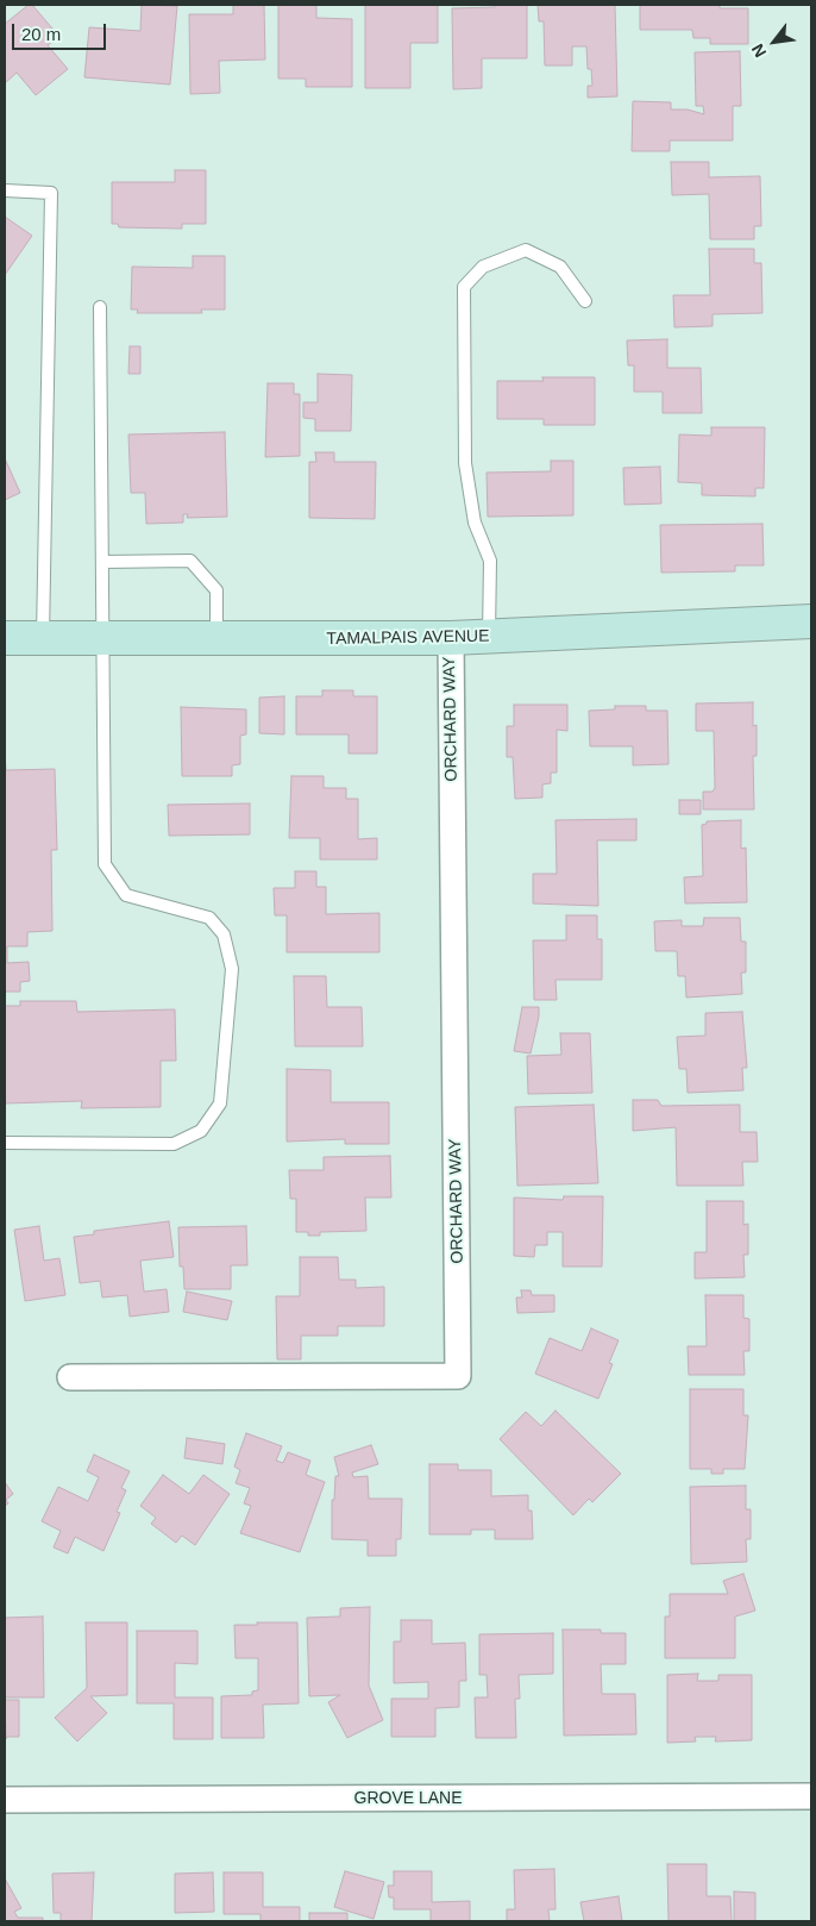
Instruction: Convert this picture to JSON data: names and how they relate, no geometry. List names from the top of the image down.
{
  "streets": {
    "street": ["TAMALPAIS AVENUE", "ORCHARD WAY", "GROVE LANE"]
  },
  "crossings": [
    ["TAMALPAIS AVENUE", "ORCHARD WAY"]
  ],
  "scale_bar": "20 m",
  "north": "bottom left"
}
